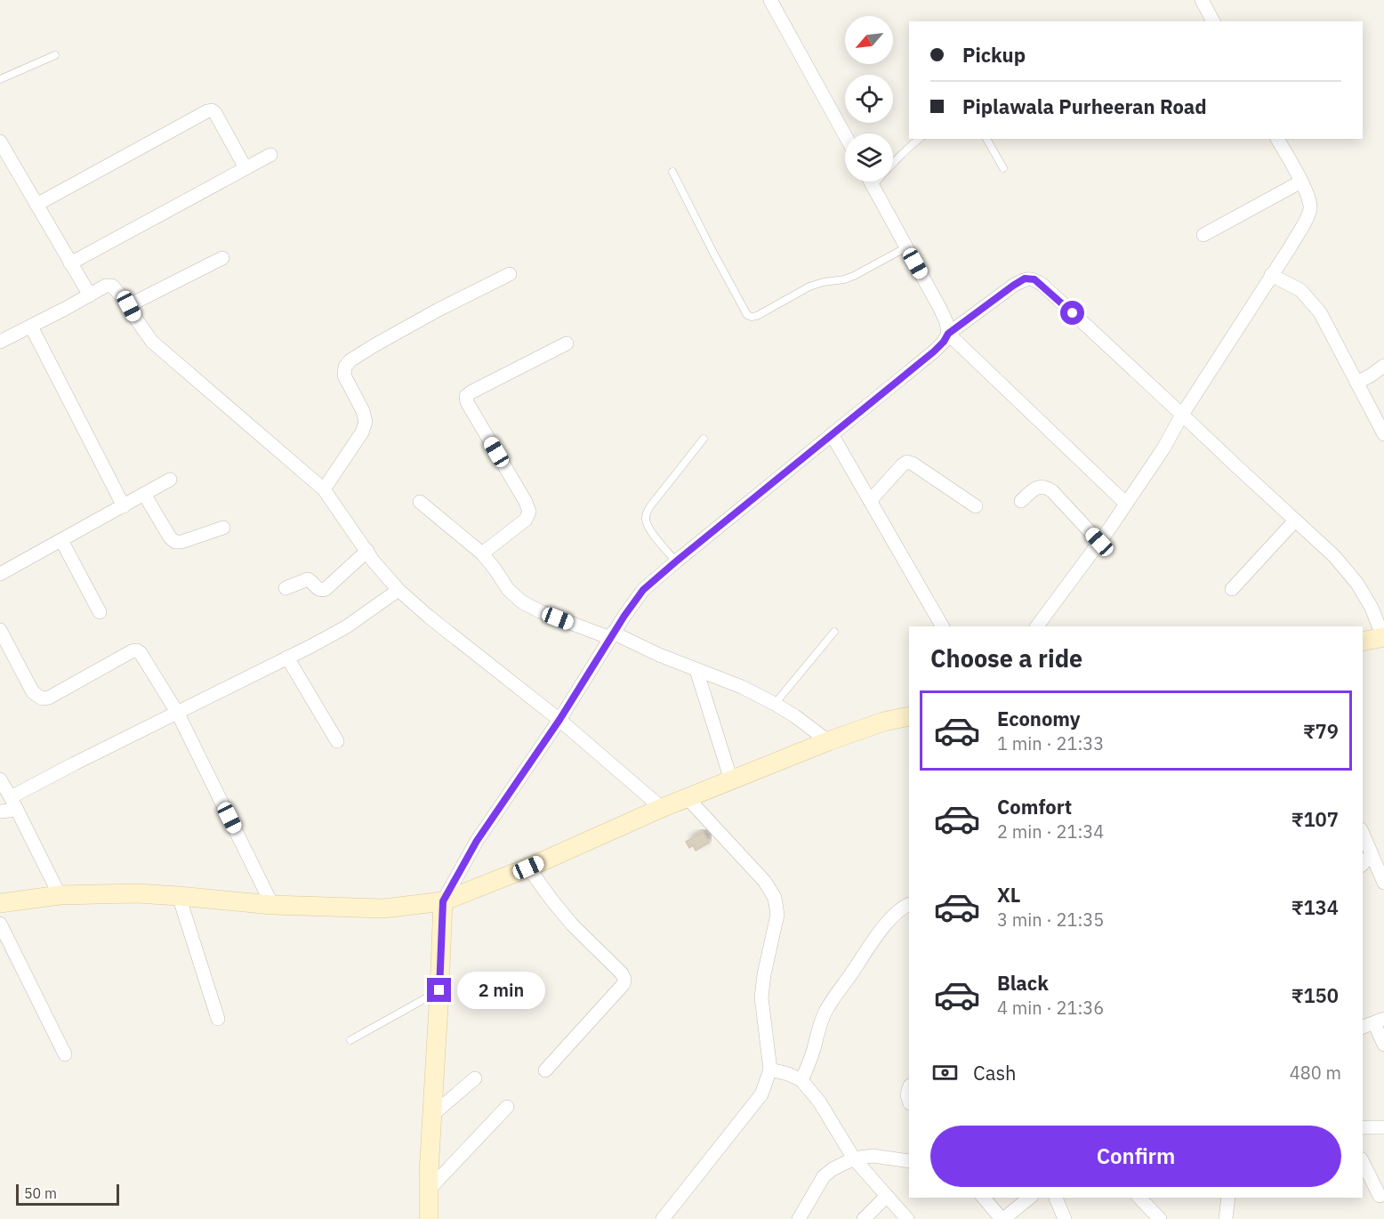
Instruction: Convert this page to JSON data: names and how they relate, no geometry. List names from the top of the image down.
{
  "scale_bar": "50 m",
  "north": "bottom left",
  "page": {
    "banner": ["Pickup", "Piplawala Purheeran Road"],
    "heading": "Choose a ride",
    "list": [
      {
        "name": "Economy",
        "note": "1 min · 21:33",
        "value": "₹79"
      },
      {
        "name": "Comfort",
        "note": "2 min · 21:34",
        "value": "₹107"
      },
      {
        "name": "XL",
        "note": "3 min · 21:35",
        "value": "₹134"
      },
      {
        "name": "Black",
        "note": "4 min · 21:36",
        "value": "₹150"
      }
    ],
    "bubble": "2 min",
    "pay": ["Cash", "480 m"],
    "buttons": "Confirm",
    "scale": "50 m"
  }
}
